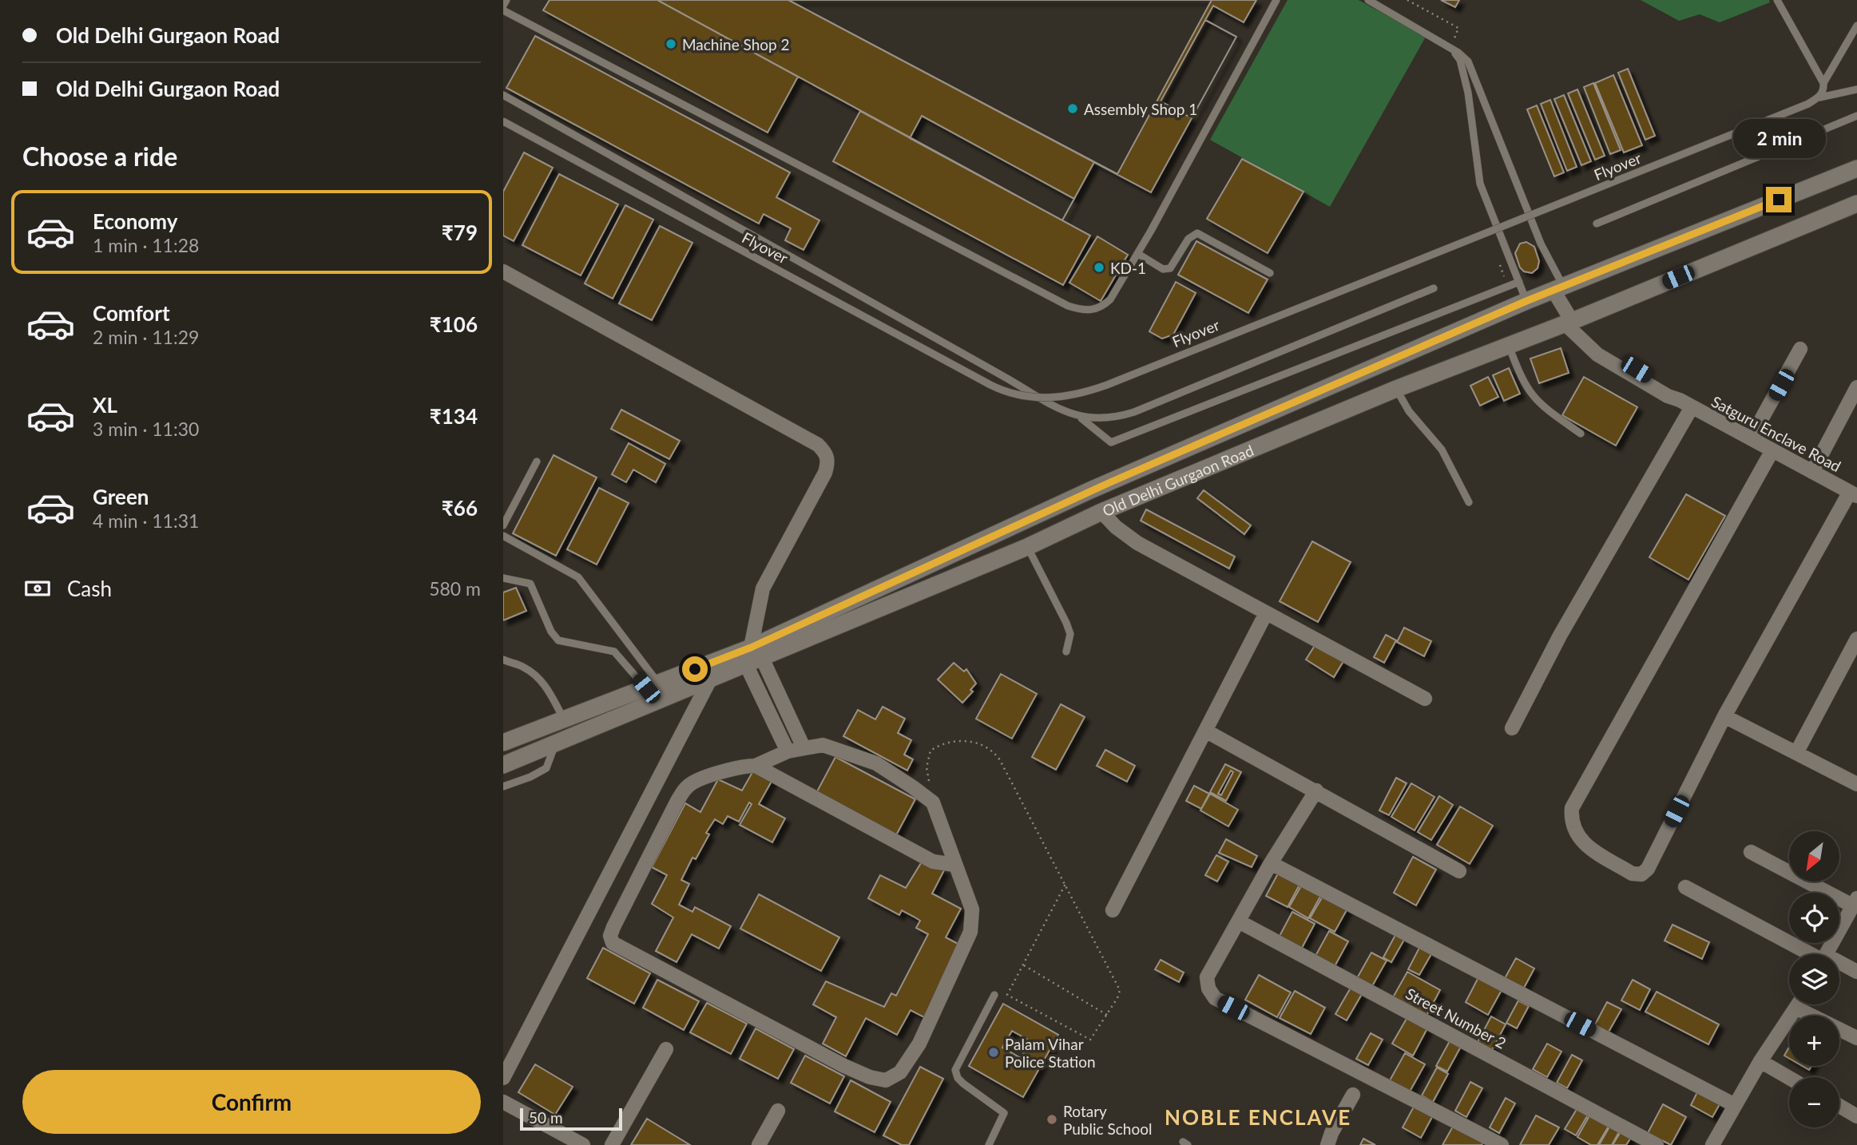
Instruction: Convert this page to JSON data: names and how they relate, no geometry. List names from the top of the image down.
{
  "streets": {
    "main road": ["Old Delhi Gurgaon Road"],
    "street": ["Satguru Enclave Road", "Street Number 2"],
    "lane": ["Flyover"]
  },
  "crossings": [
    ["Satguru Enclave Road", "Old Delhi Gurgaon Road"]
  ],
  "districts": ["NOBLE ENCLAVE"],
  "places": [
    "Machine Shop 2",
    "Assembly Shop 1",
    "KD-1",
    "Palam Vihar Police Station",
    "Rotary Public School"
  ],
  "scale_bar": "50 m",
  "north": "bottom left",
  "page": {
    "banner": ["Old Delhi Gurgaon Road", "Old Delhi Gurgaon Road"],
    "bubble": "2 min",
    "heading": "Choose a ride",
    "list": [
      {
        "name": "Economy",
        "note": "1 min · 11:28",
        "value": "₹79"
      },
      {
        "name": "Comfort",
        "note": "2 min · 11:29",
        "value": "₹106"
      },
      {
        "name": "XL",
        "note": "3 min · 11:30",
        "value": "₹134"
      },
      {
        "name": "Green",
        "note": "4 min · 11:31",
        "value": "₹66"
      }
    ],
    "pay": ["Cash", "580 m"],
    "map_buttons": ["+", "−"],
    "buttons": "Confirm",
    "scale": "50 m"
  }
}
